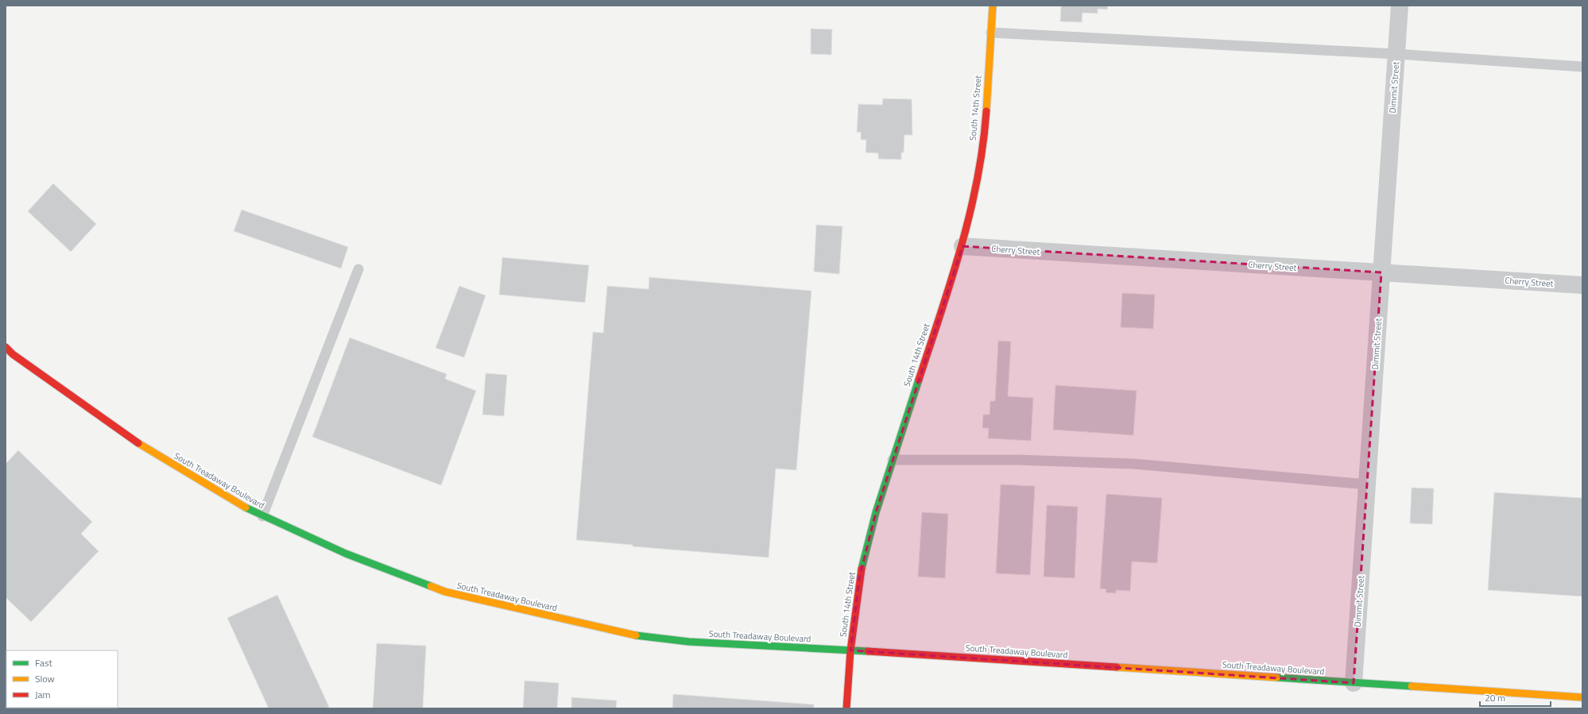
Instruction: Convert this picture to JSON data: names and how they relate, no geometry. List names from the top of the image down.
{
  "streets": {
    "main road": ["South 14th Street", "South Treadaway Boulevard"],
    "street": ["Dimmit Street", "Cherry Street"]
  },
  "crossings": [
    ["Dimmit Street", "Cherry Street"],
    ["Dimmit Street", "South Treadaway Boulevard"],
    ["South 14th Street", "Cherry Street"],
    ["South 14th Street", "South Treadaway Boulevard"]
  ],
  "legend": ["Fast", "Slow", "Jam"],
  "scale_bar": "20 m"
}
